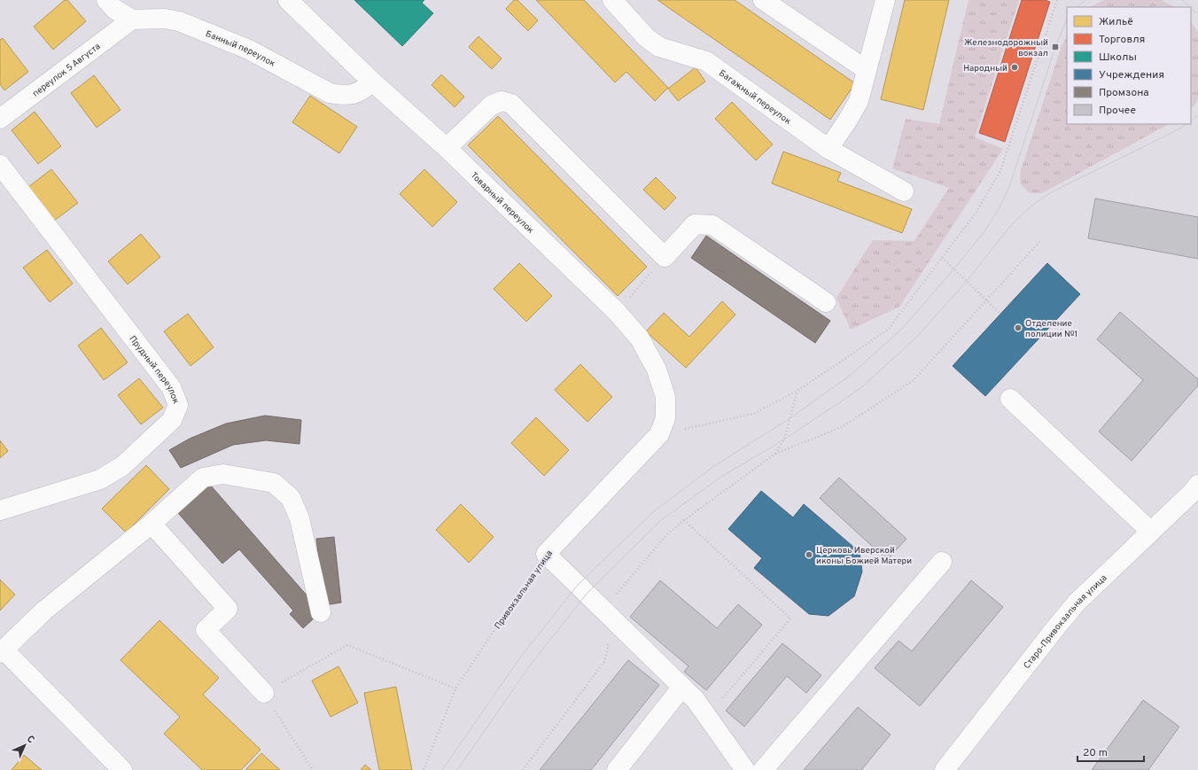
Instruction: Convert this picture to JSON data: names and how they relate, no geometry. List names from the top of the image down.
{
  "streets": {
    "street": [
      "Банный переулок",
      "переулок 5 Августа",
      "Багажный переулок",
      "Товарный переулок",
      "Прудный переулок",
      "Привокзальная улица",
      "Старо-Привокзальная улица"
    ]
  },
  "crossings": [
    ["Банный переулок", "переулок 5 Августа"],
    ["Банный переулок", "Товарный переулок"],
    ["Товарный переулок", "Привокзальная улица"]
  ],
  "places": {
    "transit": ["Железнодорожный вокзал"],
    "other": ["Народный", "Отделение полиции №1", "Церковь Иверской иконы Божией Матери"]
  },
  "legend": [
    "Жильё",
    "Торговля",
    "Школы",
    "Учреждения",
    "Промзона",
    "Прочее"
  ],
  "scale_bar": "20 m",
  "north": "top right"
}
